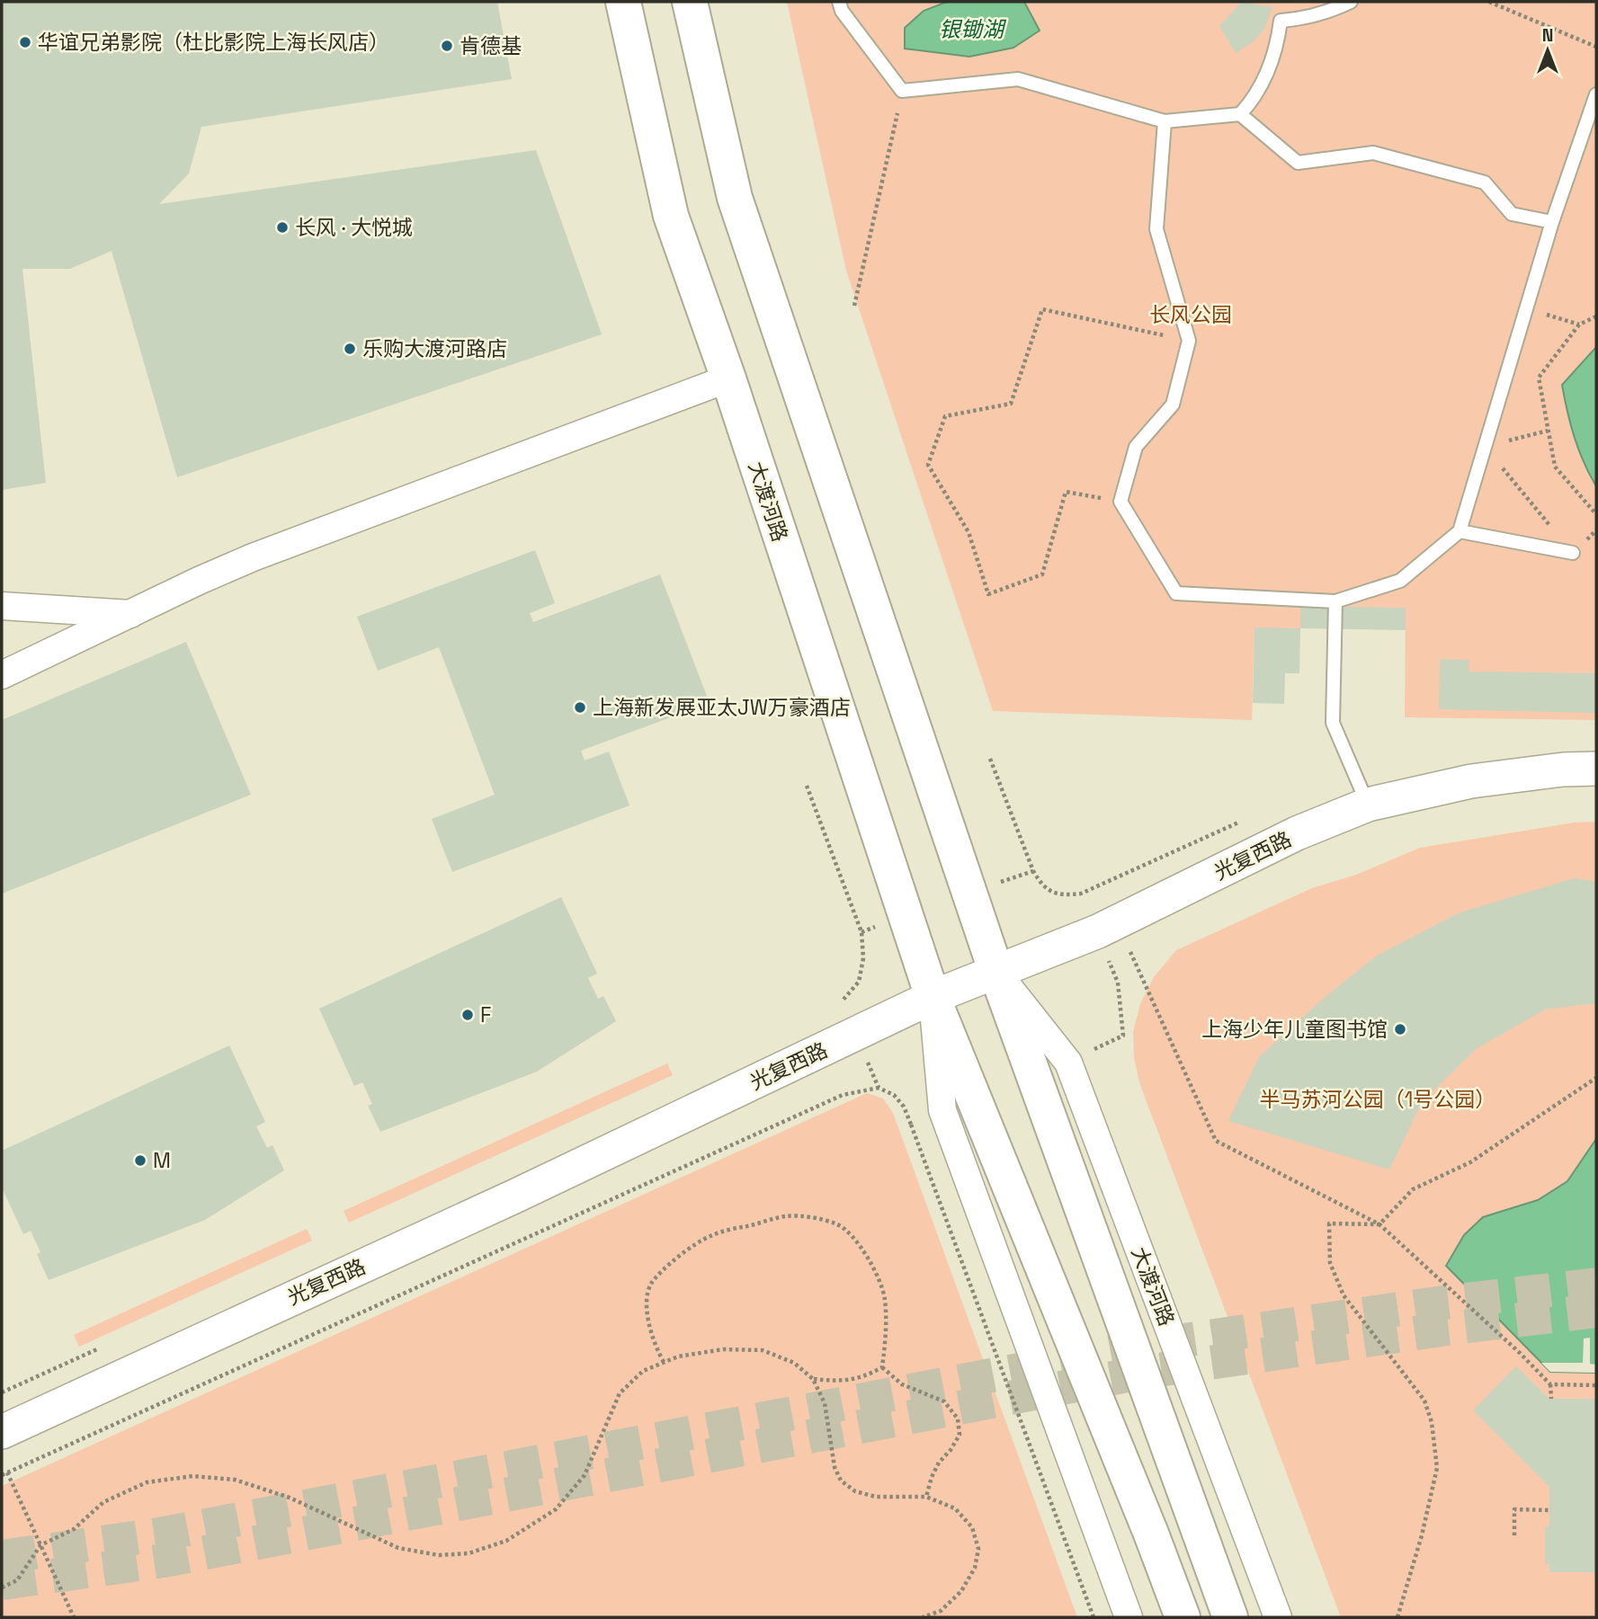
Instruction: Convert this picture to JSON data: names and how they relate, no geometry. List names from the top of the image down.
{
  "streets": {
    "main road": ["大渡河路"],
    "street": ["光复西路"]
  },
  "crossings": [
    ["大渡河路", "光复西路"]
  ],
  "water": ["银锄湖"],
  "parks": ["长风公园", "半马苏河公园（1号公园）"],
  "places": [
    "华谊兄弟影院（杜比影院上海长风店）",
    "肯德基",
    "长风 · 大悦城",
    "乐购大渡河路店",
    "上海新发展亚太JW万豪酒店",
    "F",
    "上海少年儿童图书馆",
    "M"
  ],
  "north": "top"
}
